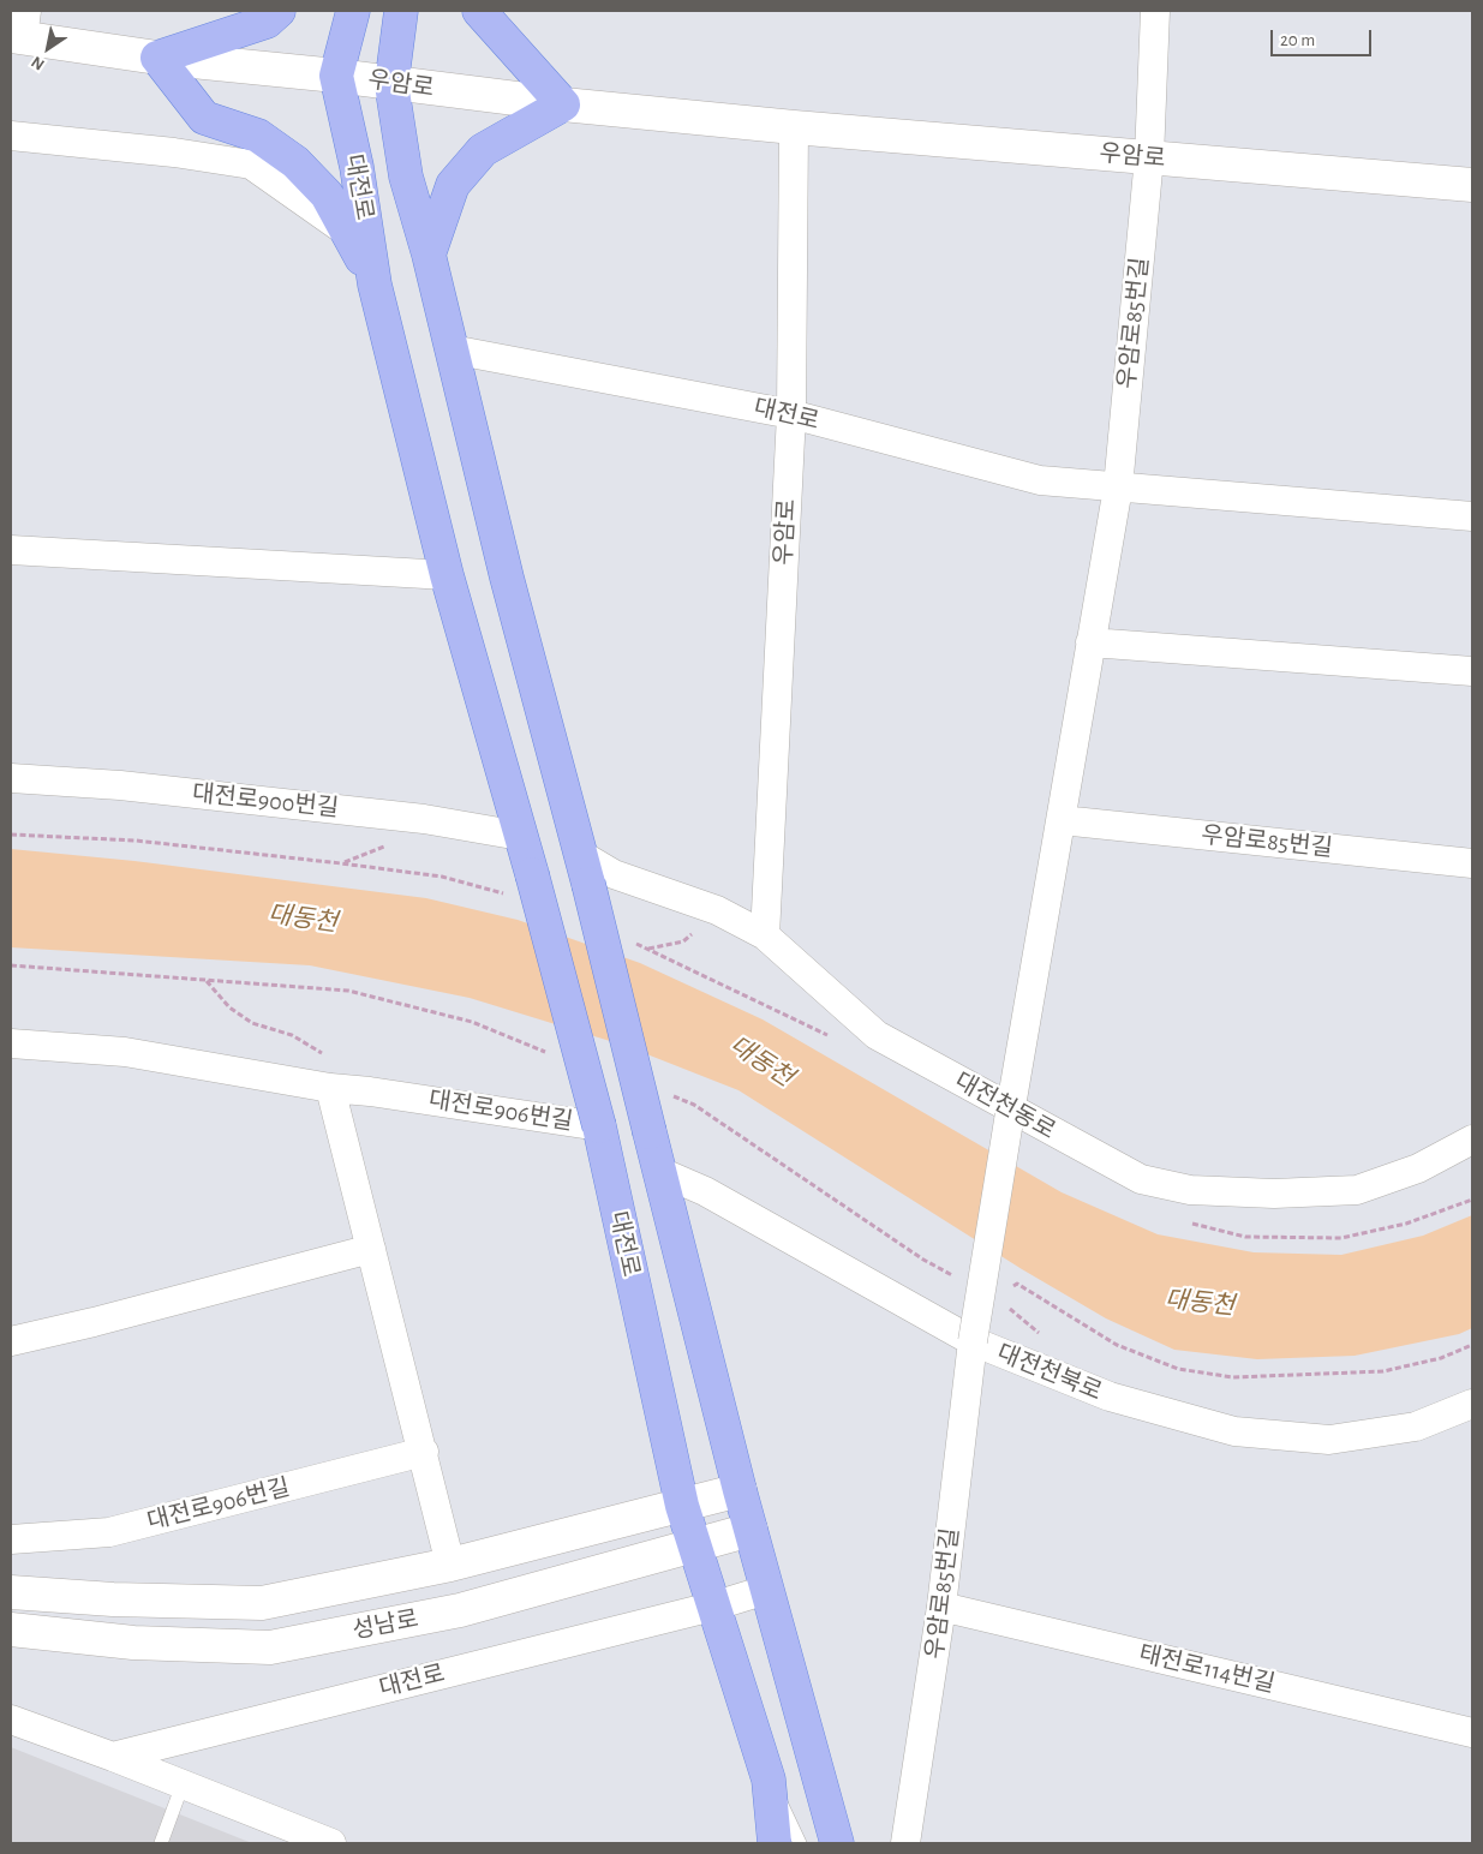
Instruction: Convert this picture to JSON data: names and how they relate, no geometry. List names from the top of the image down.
{
  "streets": {
    "main road": ["우암로", "대전로", "성남로"],
    "street": [
      "우암로85번길",
      "대전로900번길",
      "대전천동로",
      "대전로906번길",
      "대전천북로",
      "태전로114번길"
    ]
  },
  "crossings": [
    ["우암로", "대전로"],
    ["우암로", "우암로85번길"],
    ["우암로", "대전천동로"],
    ["대전로", "우암로85번길"],
    ["대전로", "대전로900번길"],
    ["대전로", "대전천동로"],
    ["대전로", "대전로906번길"],
    ["대전로", "대전천북로"],
    ["대전로", "성남로"],
    ["우암로85번길", "대전천동로"],
    ["우암로85번길", "대전천북로"],
    ["우암로85번길", "태전로114번길"]
  ],
  "water": ["대동천"],
  "scale_bar": "20 m",
  "north": "bottom left"
}
